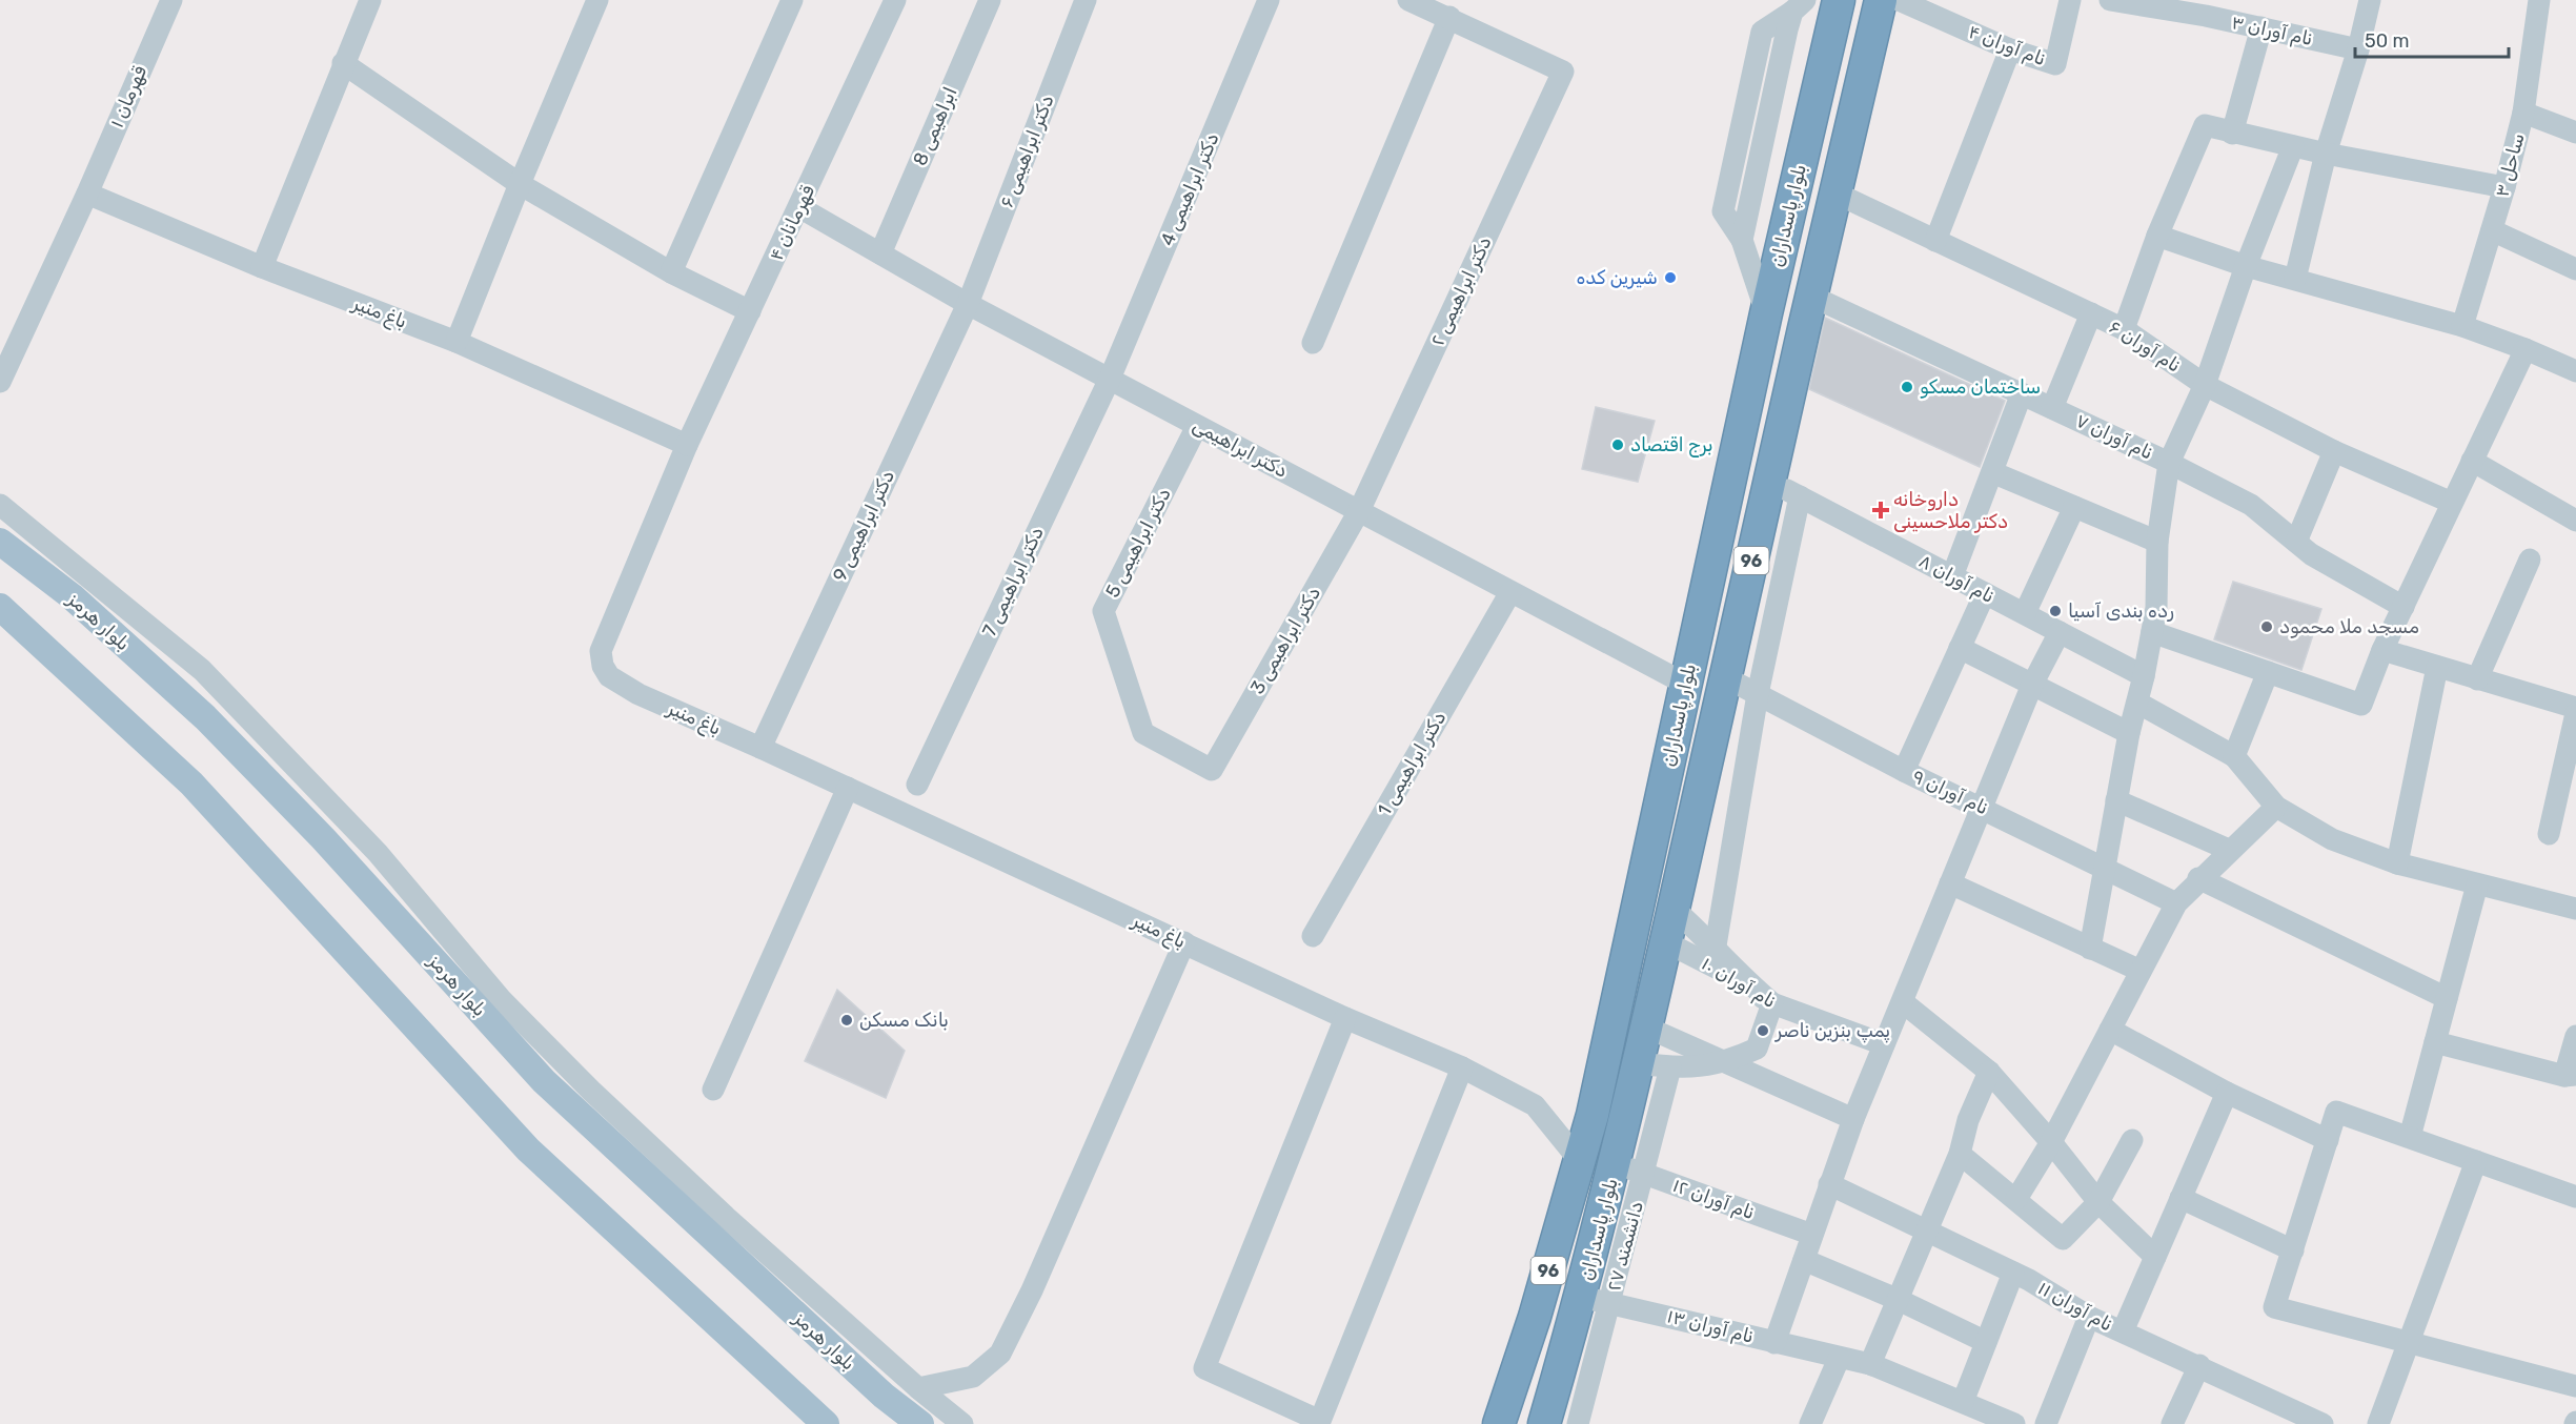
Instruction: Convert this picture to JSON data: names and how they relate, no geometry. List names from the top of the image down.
{
  "streets": {
    "highway": ["بلوار پاسداران", "96"],
    "main road": ["بلوار هرمز"],
    "street": [
      "نام آوران ۳",
      "نام آوران ۴",
      "قهرمان ۱",
      "ابراهیمی 8",
      "دکتر ابراهیمی ۶",
      "ساحل ۳",
      "دکتر ابراهیمی 4",
      "قهرمانان ۴",
      "دکتر ابراهیمی ۲",
      "باغ منیر",
      "نام آوران ۶",
      "نام آوران ۷",
      "دکتر ابراهیمی",
      "دکتر ابراهیمی 9",
      "دکتر ابراهیمی 5",
      "نام آوران ۸",
      "دکتر ابراهیمی 7",
      "دکتر ابراهیمی 3",
      "دکتر ابراهیمی 1",
      "نام آوران ۹",
      "نام آوران ۱۰",
      "نام آوران ۱۲",
      "دانشمند ۲۷",
      "نام آوران ۱۱",
      "نام آوران ۱۳"
    ]
  },
  "crossings": [
    ["قهرمان ۱", "باغ منیر"],
    ["ابراهیمی 8", "دکتر ابراهیمی"],
    ["دکتر ابراهیمی ۶", "دکتر ابراهیمی"],
    ["دکتر ابراهیمی ۶", "دکتر ابراهیمی 9"],
    ["دکتر ابراهیمی 4", "دکتر ابراهیمی"],
    ["دکتر ابراهیمی 4", "دکتر ابراهیمی 7"],
    ["بلوار پاسداران", "باغ منیر"],
    ["بلوار پاسداران", "نام آوران ۶"],
    ["بلوار پاسداران", "نام آوران ۷"],
    ["بلوار پاسداران", "دکتر ابراهیمی"],
    ["بلوار پاسداران", "نام آوران ۸"],
    ["بلوار پاسداران", "نام آوران ۹"],
    ["بلوار پاسداران", "نام آوران ۱۰"],
    ["بلوار پاسداران", "نام آوران ۱۲"],
    ["بلوار پاسداران", "دانشمند ۲۷"],
    ["بلوار پاسداران", "نام آوران ۱۳"],
    ["قهرمانان ۴", "باغ منیر"],
    ["قهرمانان ۴", "دکتر ابراهیمی"],
    ["دکتر ابراهیمی ۲", "دکتر ابراهیمی"],
    ["دکتر ابراهیمی ۲", "دکتر ابراهیمی 3"],
    ["باغ منیر", "دکتر ابراهیمی 9"],
    ["دکتر ابراهیمی", "دکتر ابراهیمی 9"],
    ["دکتر ابراهیمی", "دکتر ابراهیمی 5"],
    ["دکتر ابراهیمی", "دکتر ابراهیمی 7"],
    ["دکتر ابراهیمی", "دکتر ابراهیمی 3"],
    ["دکتر ابراهیمی", "دکتر ابراهیمی 1"],
    ["دکتر ابراهیمی 5", "دکتر ابراهیمی 3"],
    ["نام آوران ۱۲", "دانشمند ۲۷"],
    ["دانشمند ۲۷", "نام آوران ۱۳"]
  ],
  "places": {
    "other": [
      "شیرین کده",
      "ساختمان مسکو",
      "برج اقتصاد",
      "رده بندی آسیا",
      "مسجد ملا محمود",
      "بانک مسکن",
      "پمپ بنزین ناصر"
    ],
    "health": ["داروخانه دکتر ملاحسینی"]
  },
  "scale_bar": "50 m"
}
